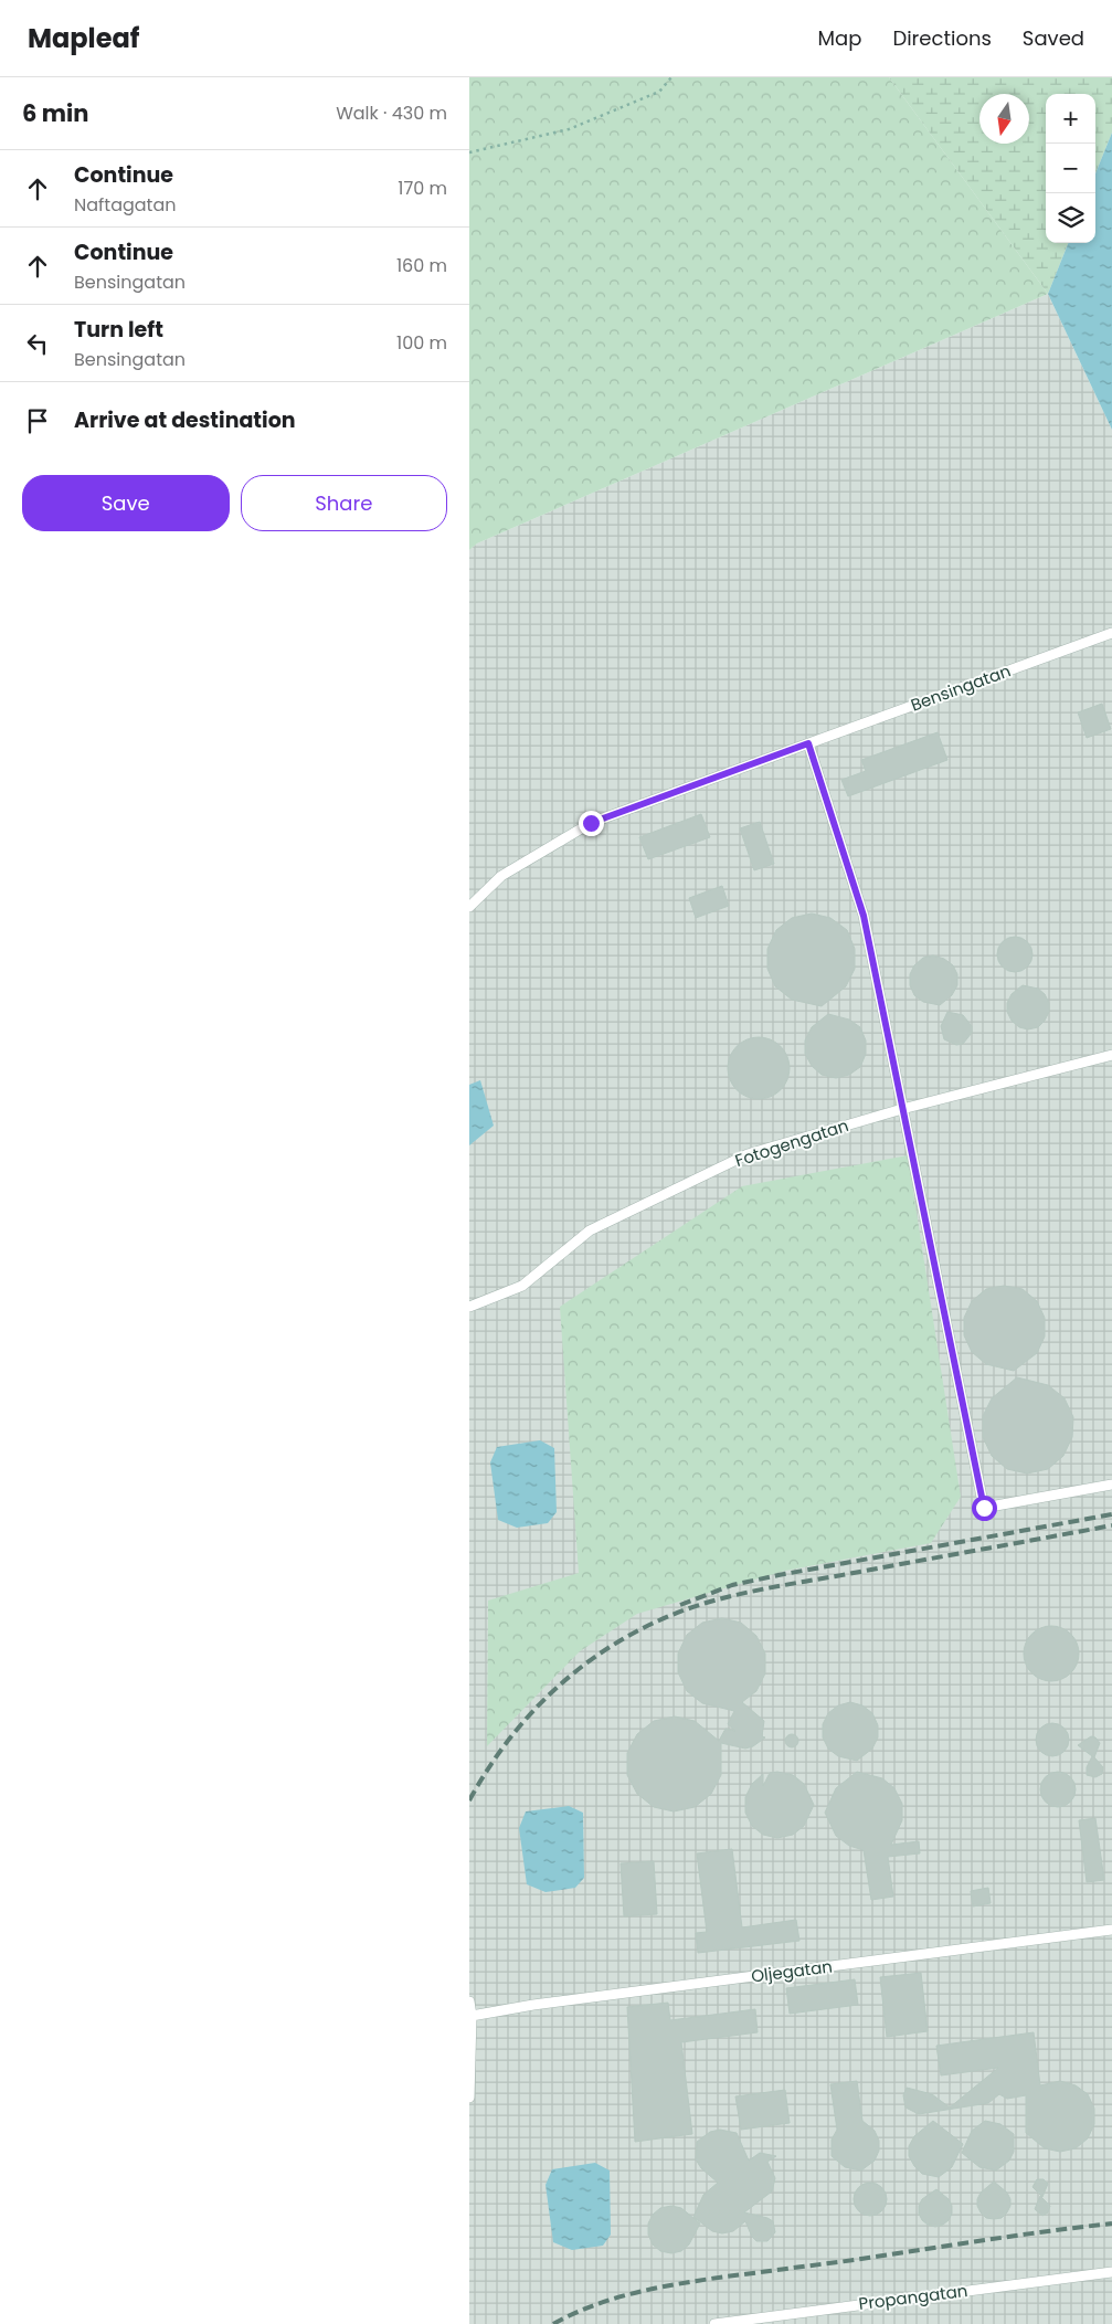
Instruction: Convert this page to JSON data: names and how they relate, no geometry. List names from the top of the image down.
{
  "streets": {
    "lane": [
      "Bensingatan",
      "Fotogengatan",
      "Oljegatan",
      "Propangatan"
    ]
  },
  "north": "bottom",
  "page": {
    "header": "Mapleaf",
    "nav": ["Map", "Directions", "Saved"],
    "heading": ["6 min", "Walk · 430 m"],
    "map_buttons": ["+", "−"],
    "list": [
      ["Continue", "Naftagatan", "170 m"],
      ["Continue", "Bensingatan", "160 m"],
      ["Turn left", "Bensingatan", "100 m"],
      "Arrive at destination"
    ],
    "buttons": ["Save", "Share"]
  }
}
